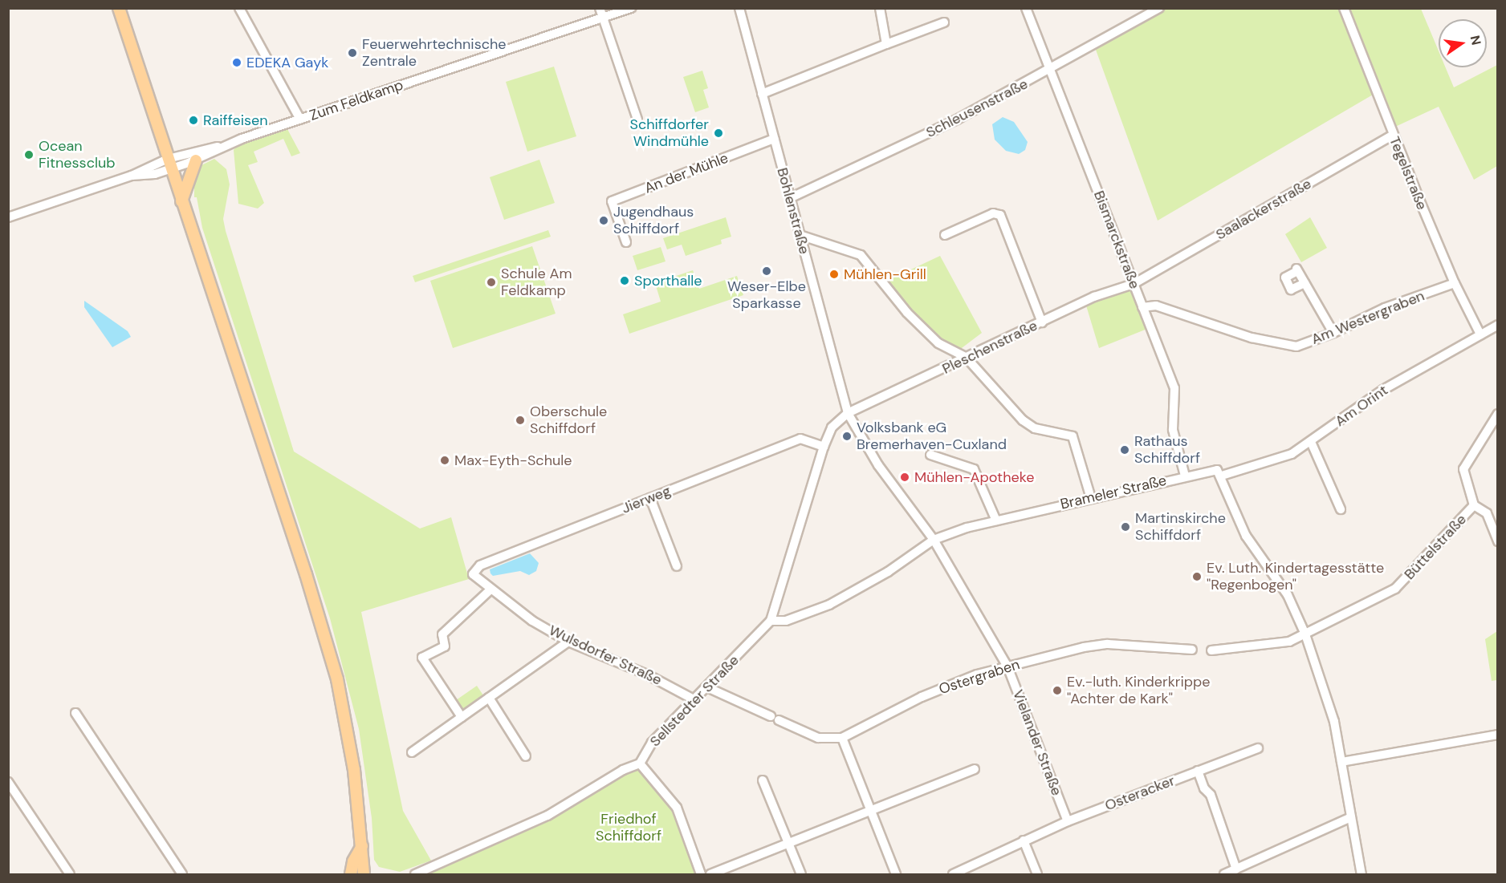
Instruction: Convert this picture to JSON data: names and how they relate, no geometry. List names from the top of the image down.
{
  "streets": {
    "street": [
      "Zum Feldkamp",
      "Schleusenstraße",
      "An der Mühle",
      "Tegelstraße",
      "Saalackerstraße",
      "Bohlenstraße",
      "Bismarckstraße",
      "Am Westergraben",
      "Pleschenstraße",
      "Am Orint",
      "Brameler Straße",
      "Jierweg",
      "Büttelstraße",
      "Wulsdorfer Straße",
      "Ostergraben",
      "Sellstedter Straße",
      "Vielander Straße",
      "Osteracker"
    ]
  },
  "crossings": [
    ["Schleusenstraße", "Bohlenstraße"],
    ["Schleusenstraße", "Bismarckstraße"],
    ["An der Mühle", "Bohlenstraße"],
    ["Tegelstraße", "Saalackerstraße"],
    ["Tegelstraße", "Am Westergraben"],
    ["Tegelstraße", "Am Orint"],
    ["Saalackerstraße", "Bismarckstraße"],
    ["Saalackerstraße", "Pleschenstraße"],
    ["Bohlenstraße", "Pleschenstraße"],
    ["Bohlenstraße", "Sellstedter Straße"],
    ["Bismarckstraße", "Am Westergraben"],
    ["Bismarckstraße", "Pleschenstraße"],
    ["Bismarckstraße", "Brameler Straße"],
    ["Pleschenstraße", "Sellstedter Straße"],
    ["Am Orint", "Brameler Straße"],
    ["Brameler Straße", "Sellstedter Straße"],
    ["Brameler Straße", "Vielander Straße"],
    ["Jierweg", "Wulsdorfer Straße"],
    ["Jierweg", "Sellstedter Straße"],
    ["Wulsdorfer Straße", "Sellstedter Straße"],
    ["Ostergraben", "Sellstedter Straße"],
    ["Ostergraben", "Vielander Straße"],
    ["Vielander Straße", "Osteracker"]
  ],
  "parks": ["Friedhof Schiffdorf"],
  "places": [
    "Feuerwehrtechnische Zentrale",
    "EDEKA Gayk",
    "Raiffeisen",
    "Schiffdorfer Windmühle",
    "Ocean Fitnessclub",
    "Jugendhaus Schiffdorf",
    "Weser-Elbe Sparkasse",
    "Mühlen-Grill",
    "Sporthalle",
    "Schule Am Feldkamp",
    "Oberschule Schiffdorf",
    "Volksbank eG Bremerhaven-Cuxland",
    "Rathaus Schiffdorf",
    "Max-Eyth-Schule",
    "Mühlen-Apotheke",
    "Martinskirche Schiffdorf",
    "Ev. Luth. Kindertagesstätte \"Regenbogen\"",
    "Ev.-luth. Kinderkrippe \"Achter de Kark\""
  ],
  "north": "right"
}
